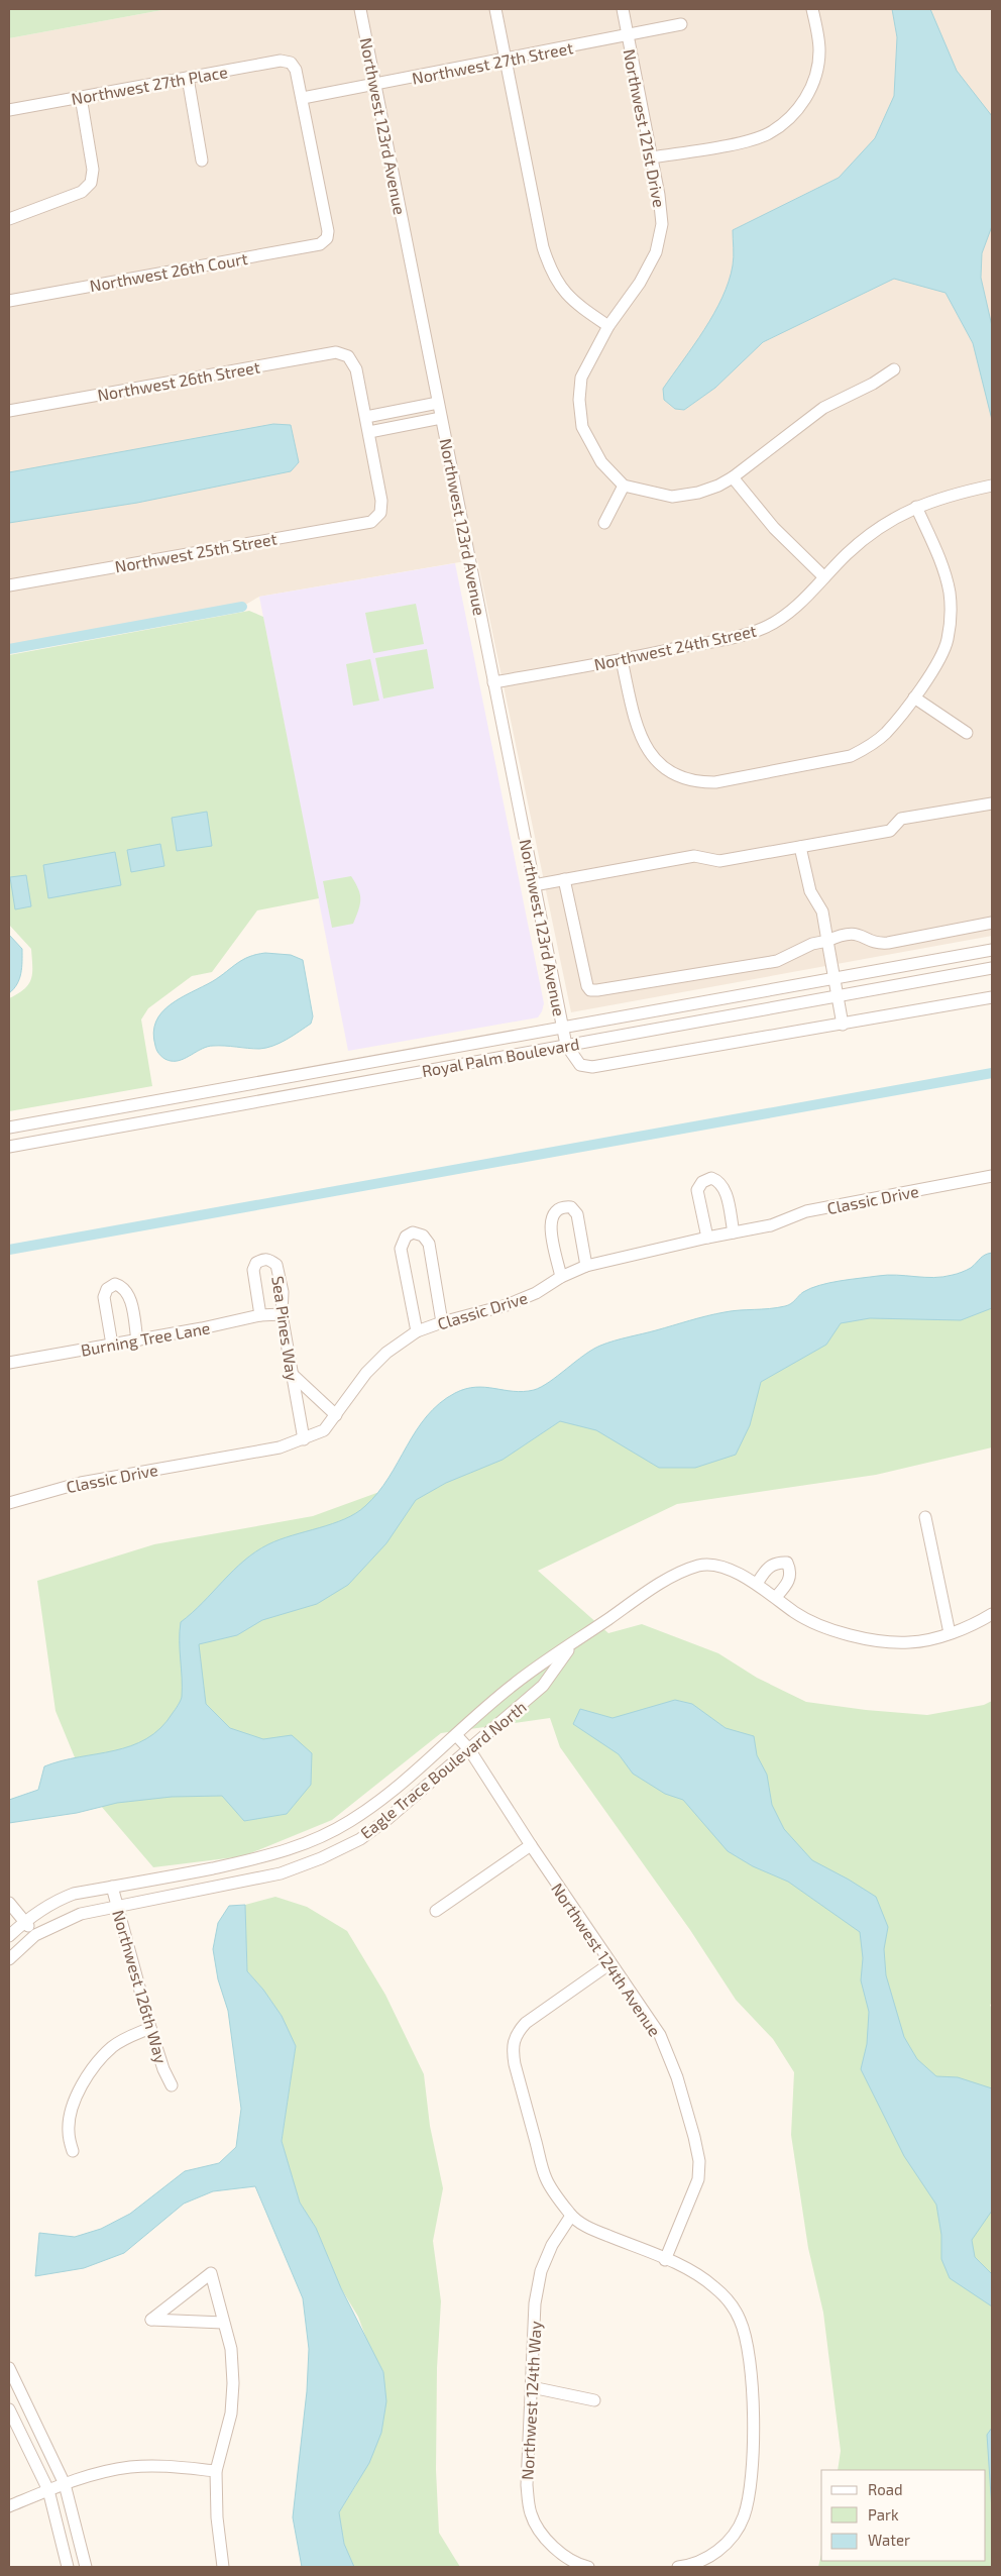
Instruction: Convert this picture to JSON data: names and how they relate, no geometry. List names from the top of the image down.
{
  "streets": {
    "street": [
      "Northwest 27th Street",
      "Northwest 27th Place",
      "Northwest 123rd Avenue",
      "Northwest 121st Drive",
      "Northwest 26th Court",
      "Northwest 26th Street",
      "Northwest 25th Street",
      "Northwest 24th Street",
      "Royal Palm Boulevard",
      "Classic Drive",
      "Sea Pines Way",
      "Burning Tree Lane",
      "Eagle Trace Boulevard North",
      "Northwest 124th Avenue",
      "Northwest 126th Way",
      "Northwest 124th Way"
    ]
  },
  "crossings": [
    ["Northwest 27th Street", "Northwest 27th Place"],
    ["Northwest 27th Street", "Northwest 123rd Avenue"],
    ["Northwest 27th Street", "Northwest 121st Drive"],
    ["Northwest 27th Street", "Northwest 26th Court"],
    ["Northwest 27th Place", "Northwest 26th Court"],
    ["Northwest 123rd Avenue", "Northwest 24th Street"],
    ["Northwest 123rd Avenue", "Royal Palm Boulevard"],
    ["Classic Drive", "Sea Pines Way"],
    ["Sea Pines Way", "Burning Tree Lane"],
    ["Eagle Trace Boulevard North", "Northwest 124th Avenue"],
    ["Eagle Trace Boulevard North", "Northwest 126th Way"]
  ],
  "legend": ["Road", "Park", "Water"]
}
